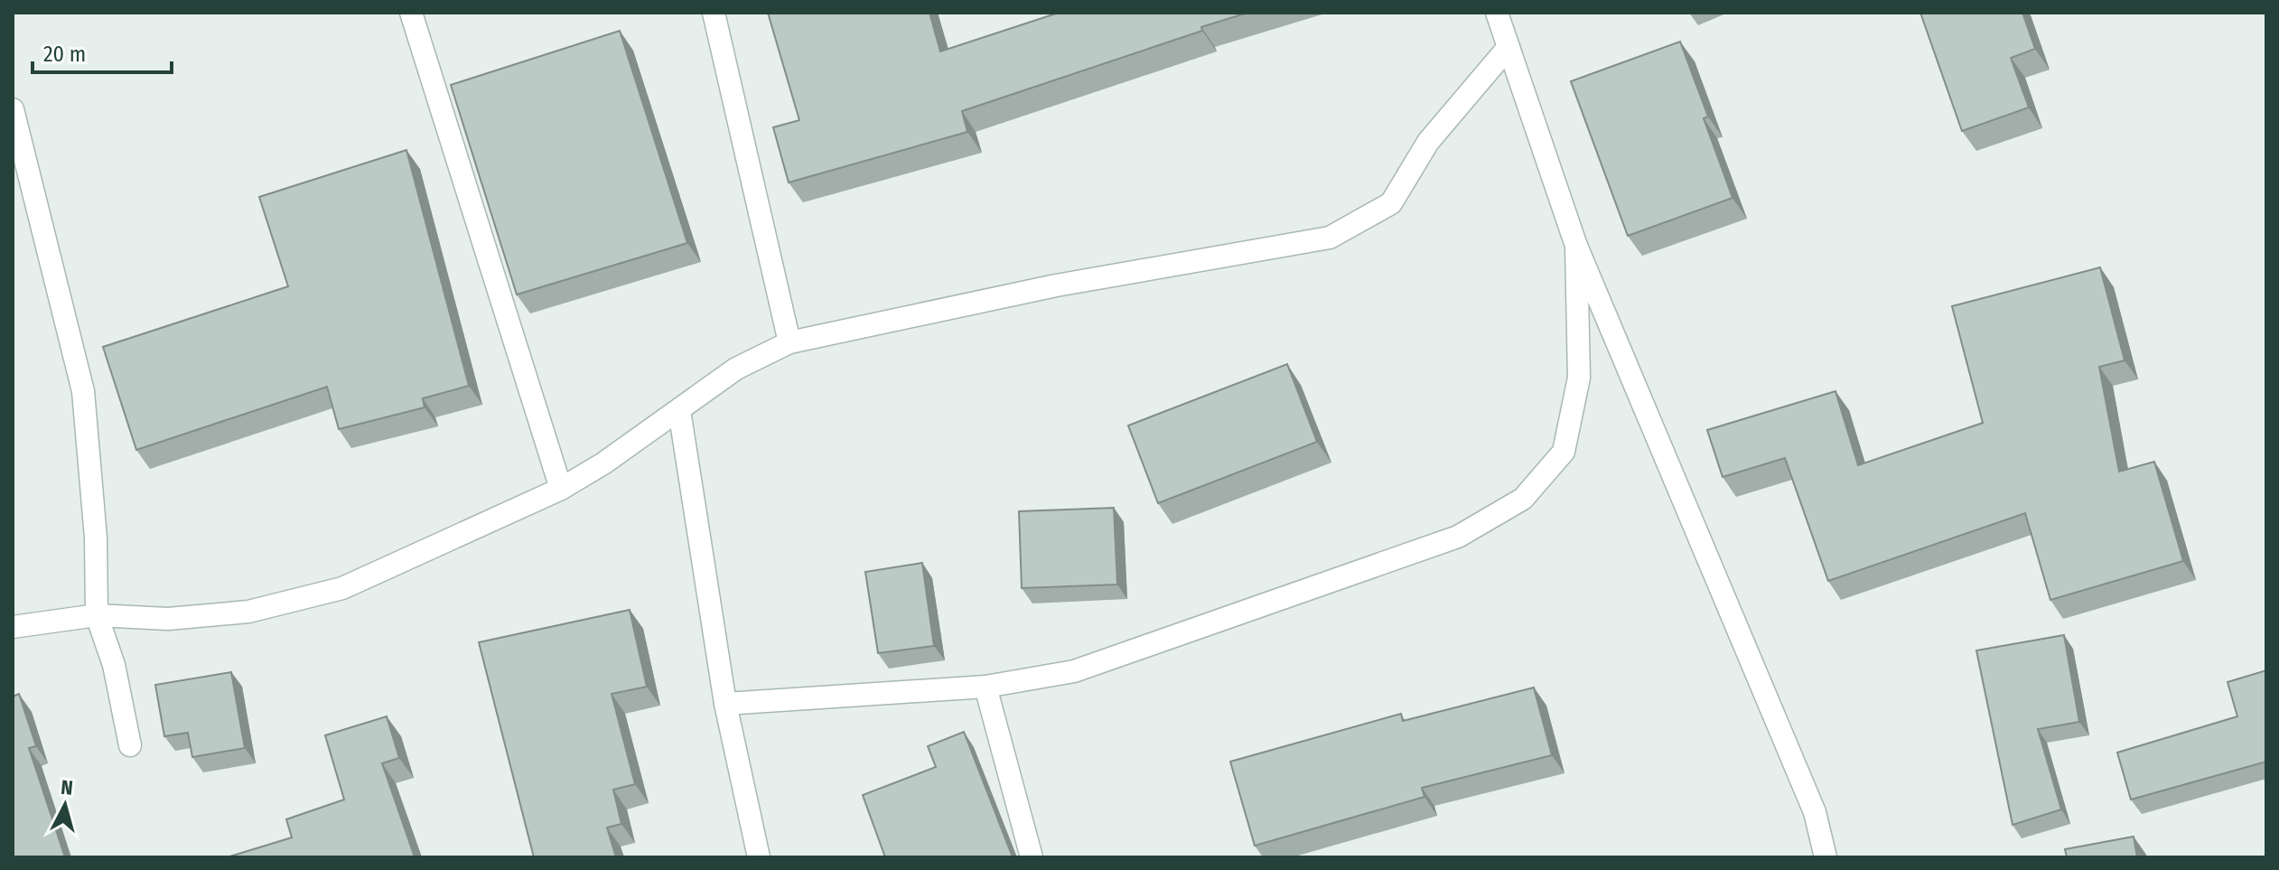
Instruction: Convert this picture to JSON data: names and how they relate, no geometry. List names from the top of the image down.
{
  "scale_bar": "20 m",
  "north": "top"
}
